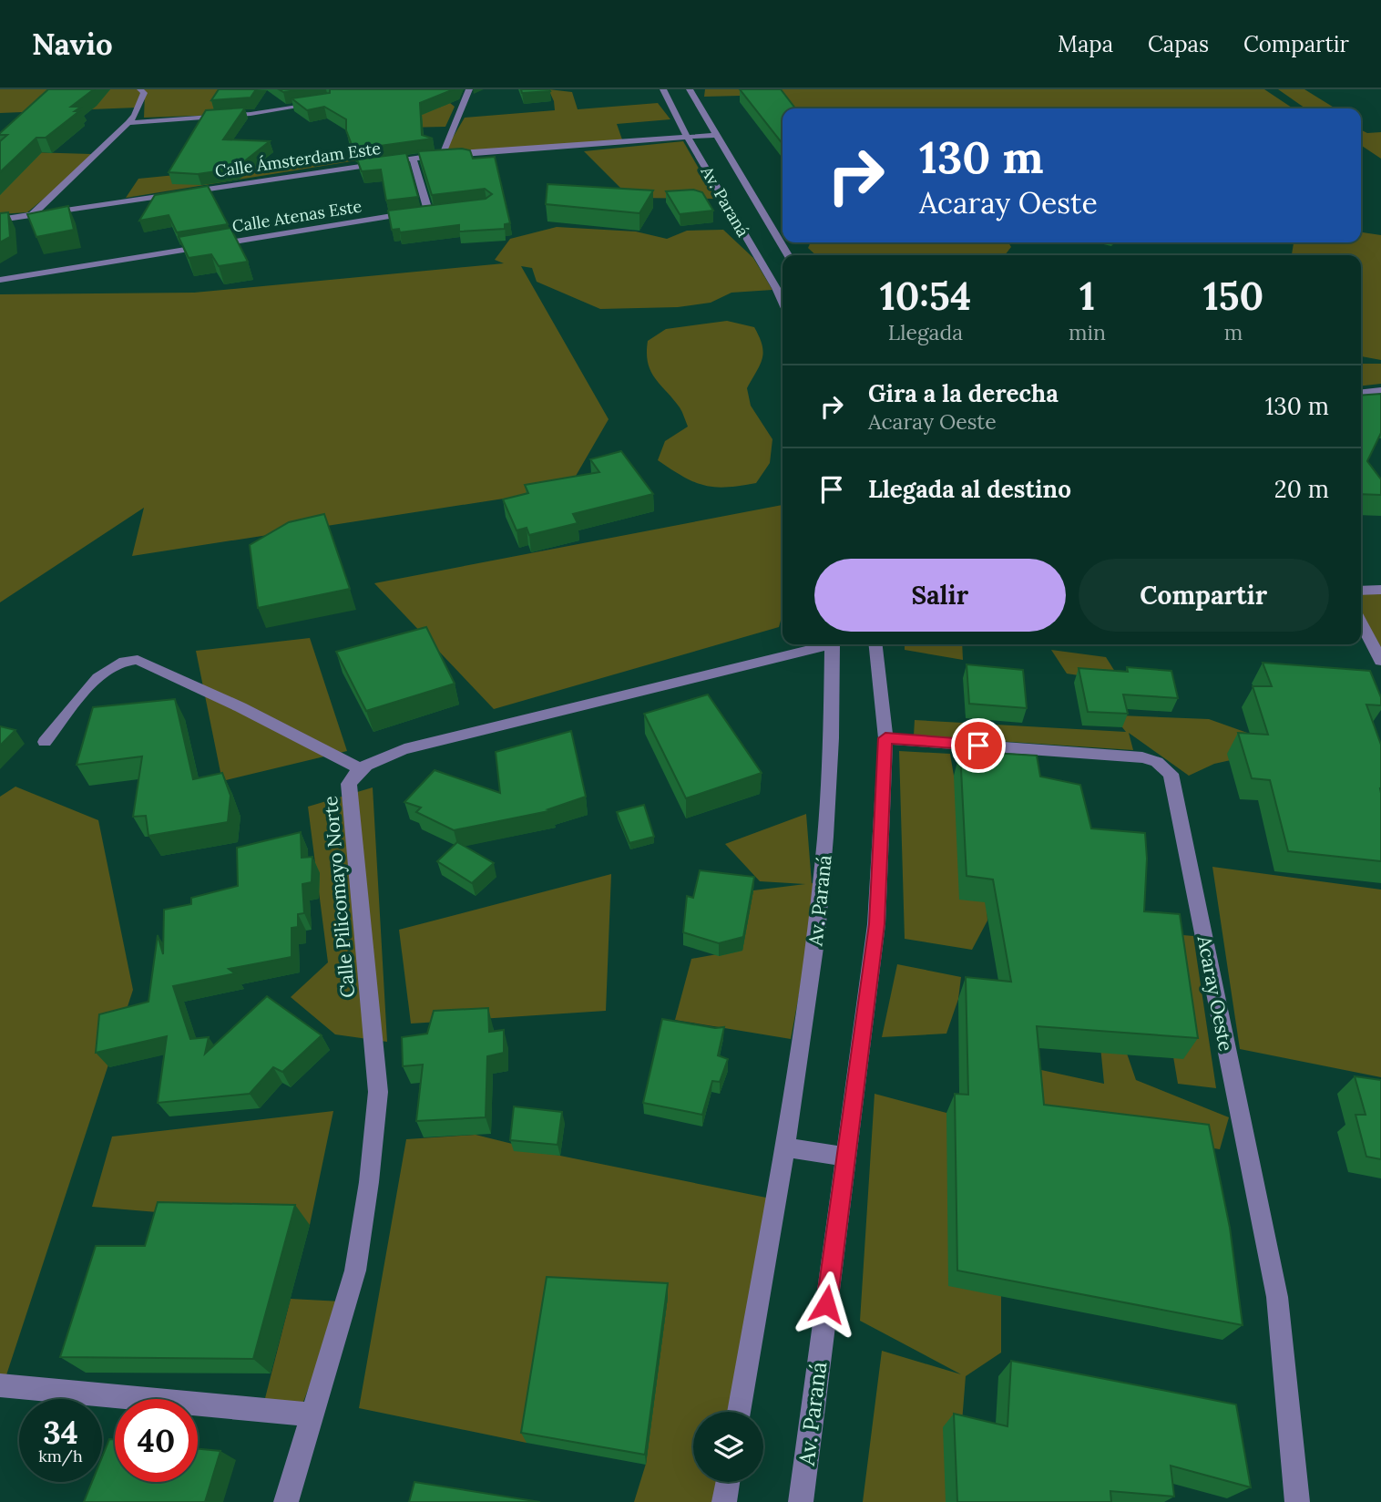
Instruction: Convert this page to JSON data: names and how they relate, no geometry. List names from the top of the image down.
{
  "streets": {
    "street": [
      "Calle Ámsterdam Este",
      "Av. Paraná",
      "Calle Atenas Este",
      "Calle Pilicomayo Norte",
      "Acaray Oeste"
    ]
  },
  "crossings": [
    ["Calle Ámsterdam Este", "Av. Paraná"],
    ["Av. Paraná", "Acaray Oeste"]
  ],
  "page": {
    "header": "Navio",
    "nav": ["Mapa", "Capas", "Compartir"],
    "turn": ["130 m", "Acaray Oeste"],
    "eta": [
      "10:54",
      "Llegada",
      "1",
      "min",
      "150",
      "m"
    ],
    "list": [
      {
        "name": "Gira a la derecha",
        "note": "Acaray Oeste",
        "value": "130 m"
      },
      {
        "name": "Llegada al destino",
        "value": "20 m"
      }
    ],
    "buttons": ["Salir", "Compartir"],
    "speed": "34 km/h",
    "limit": "40"
  }
}
